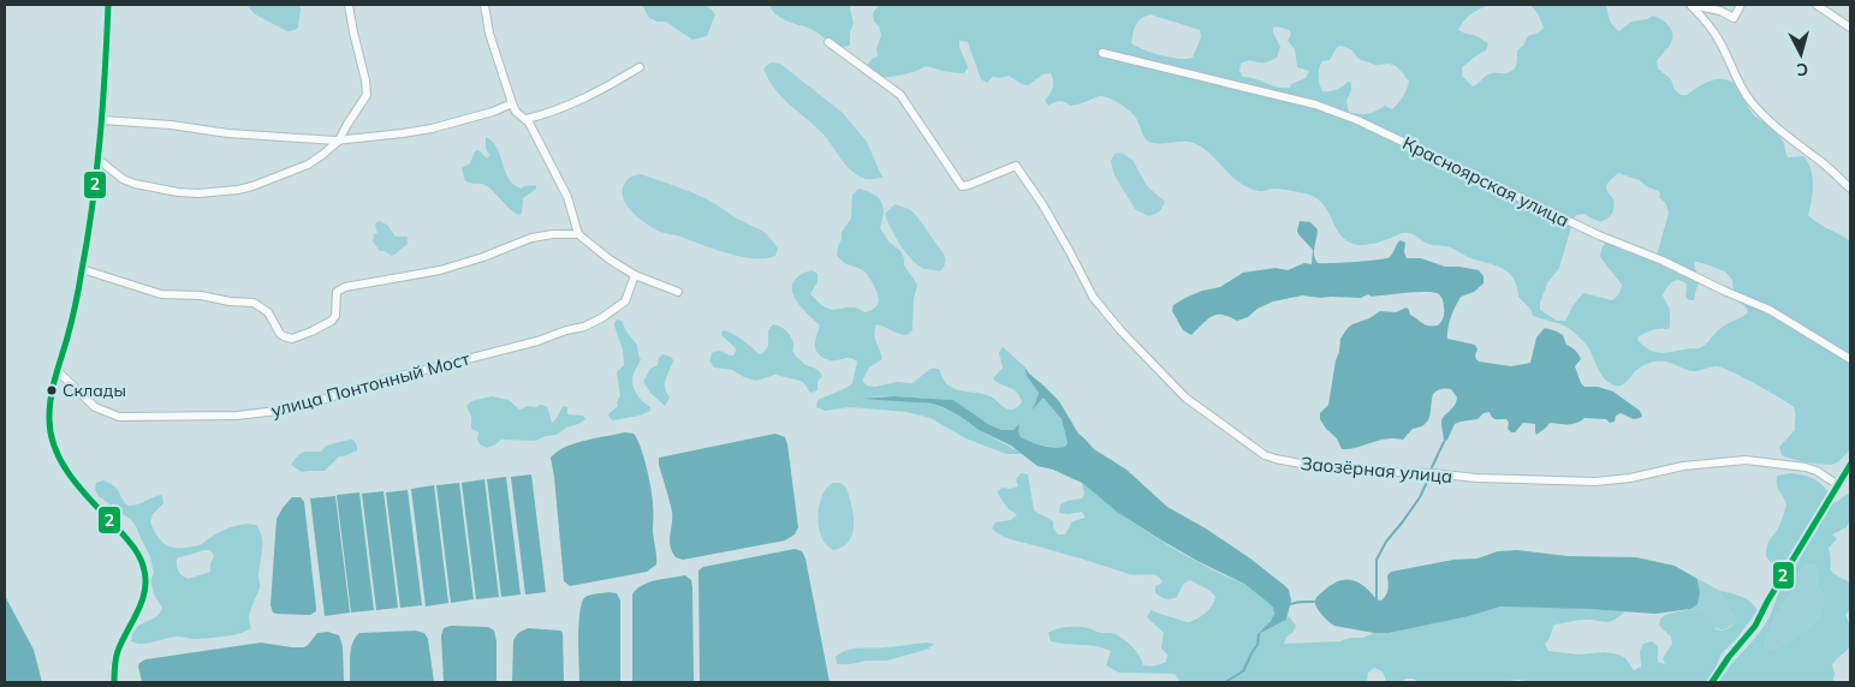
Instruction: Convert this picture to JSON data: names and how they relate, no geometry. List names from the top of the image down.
{
  "streets": {
    "street": ["Красноярская улица", "улица Понтонный Мост", "Заозёрная улица"]
  },
  "places": ["Склады"],
  "lines": ["transit line 2"],
  "north": "bottom"
}
